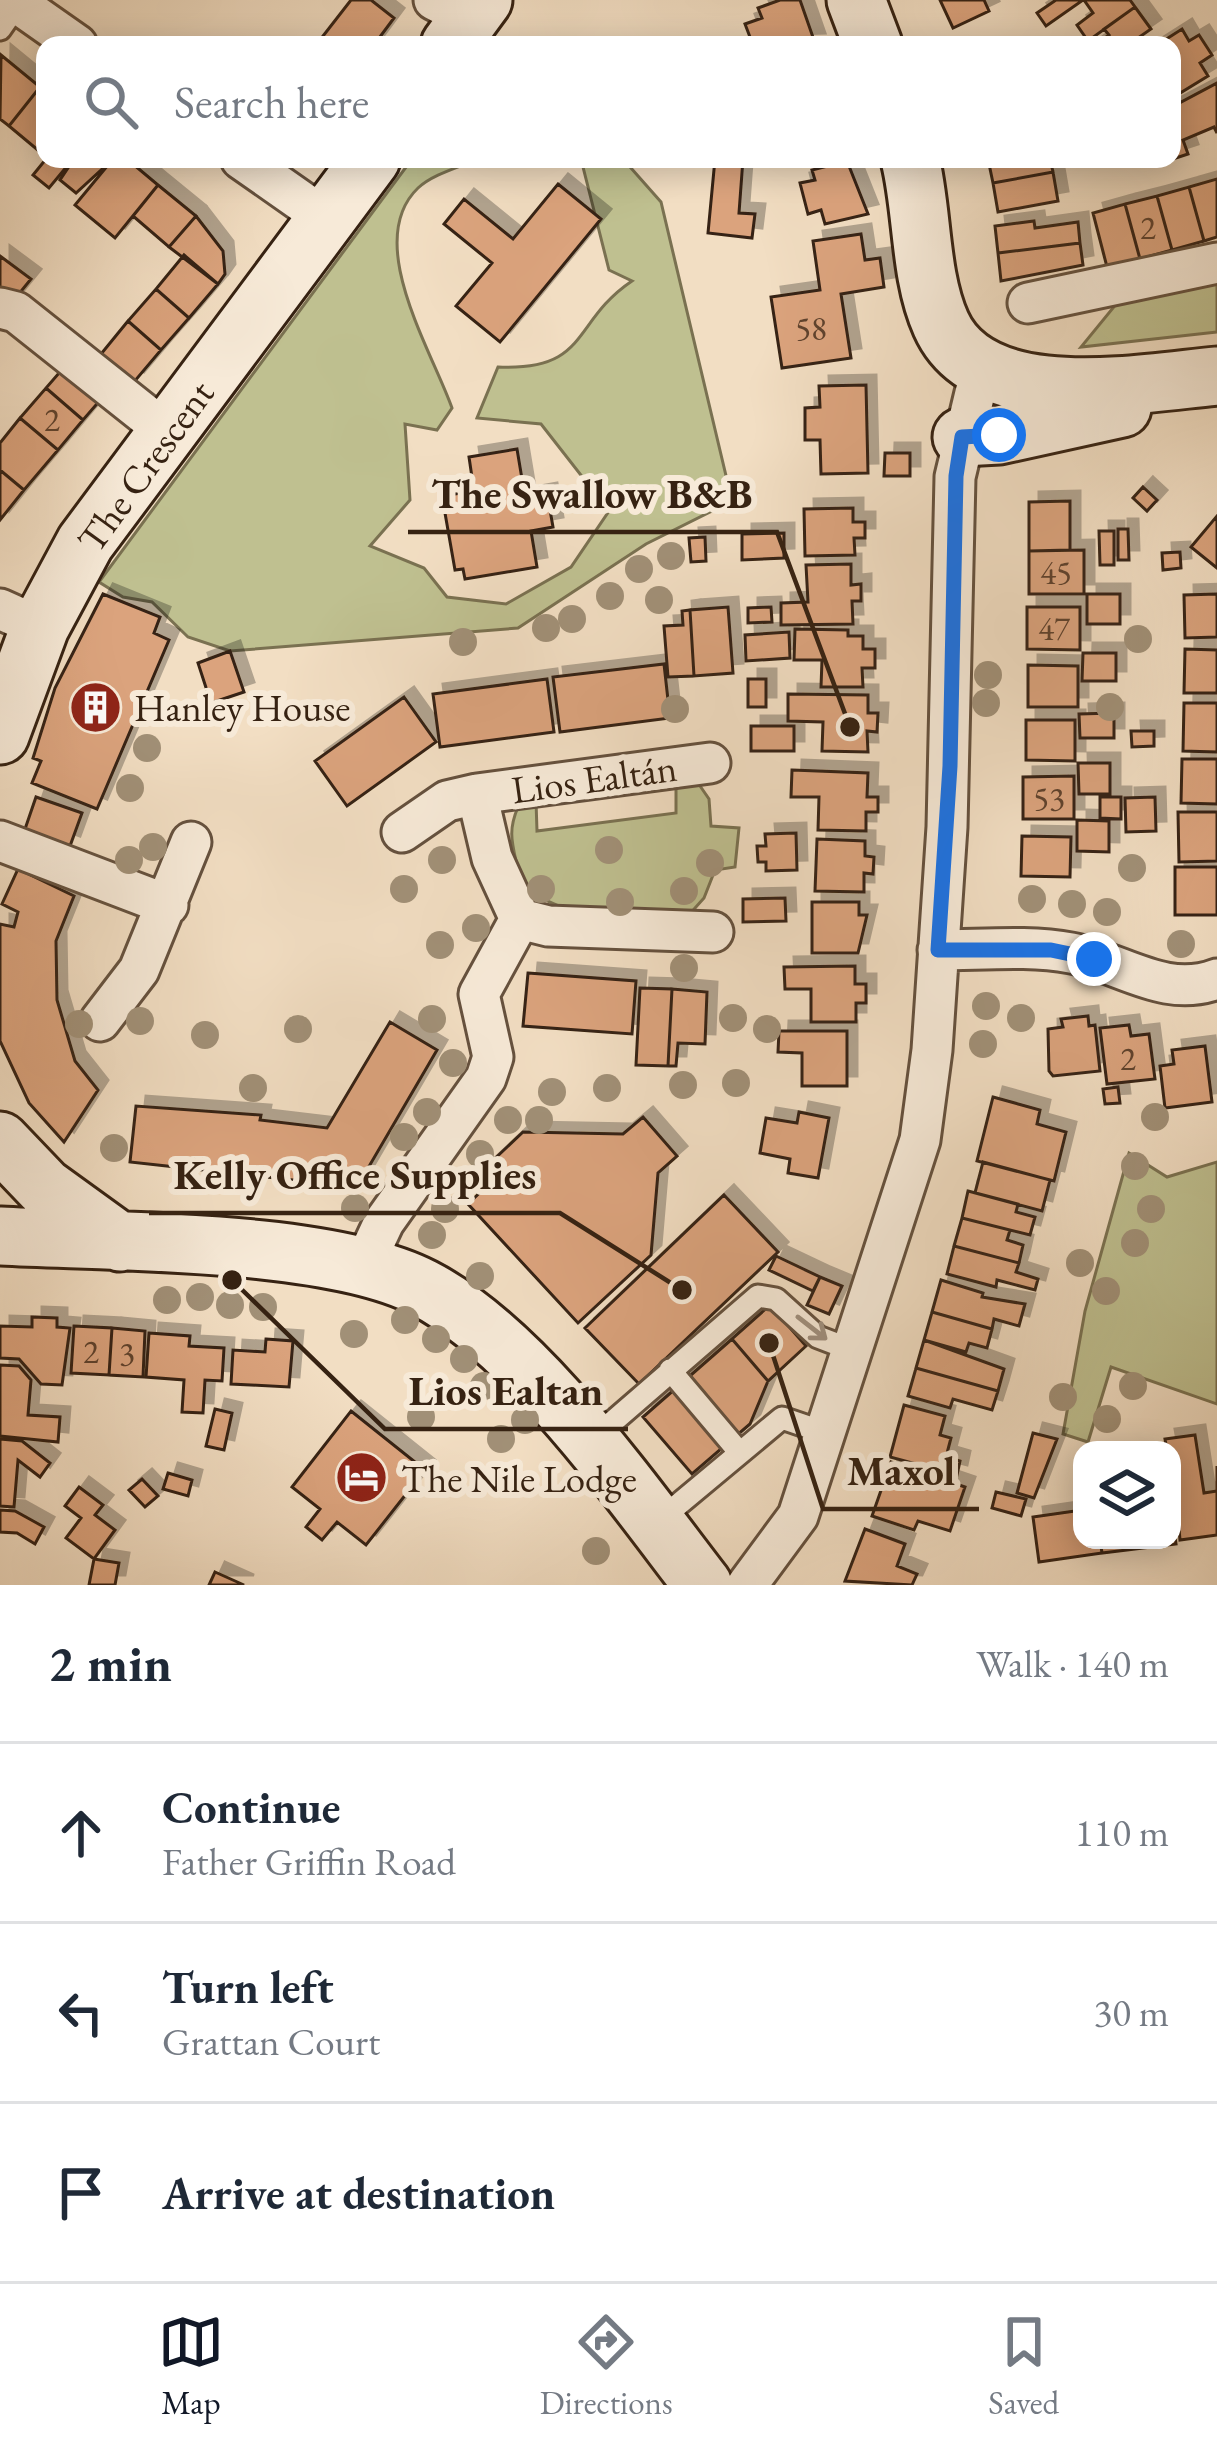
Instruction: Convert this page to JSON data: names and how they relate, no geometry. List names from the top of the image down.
{
  "streets": {
    "main road": ["The Crescent"],
    "street": ["Lios Ealtán"]
  },
  "places": {
    "building": ["Hanley House"],
    "other": [
      "The Swallow B&B",
      "Lios Ealtan",
      "Kelly Office Supplies",
      "Maxol"
    ],
    "hotel": ["The Nile Lodge"]
  },
  "house_numbers": [
    "2",
    "58",
    "2",
    "45",
    "47",
    "53",
    "2",
    "2",
    "3"
  ],
  "page": {
    "search": "Search here",
    "heading": ["2 min", "Walk · 140 m"],
    "list": [
      ["Continue", "Father Griffin Road", "110 m"],
      ["Turn left", "Grattan Court", "30 m"],
      "Arrive at destination"
    ],
    "nav": ["Map", "Directions", "Saved"]
  }
}
